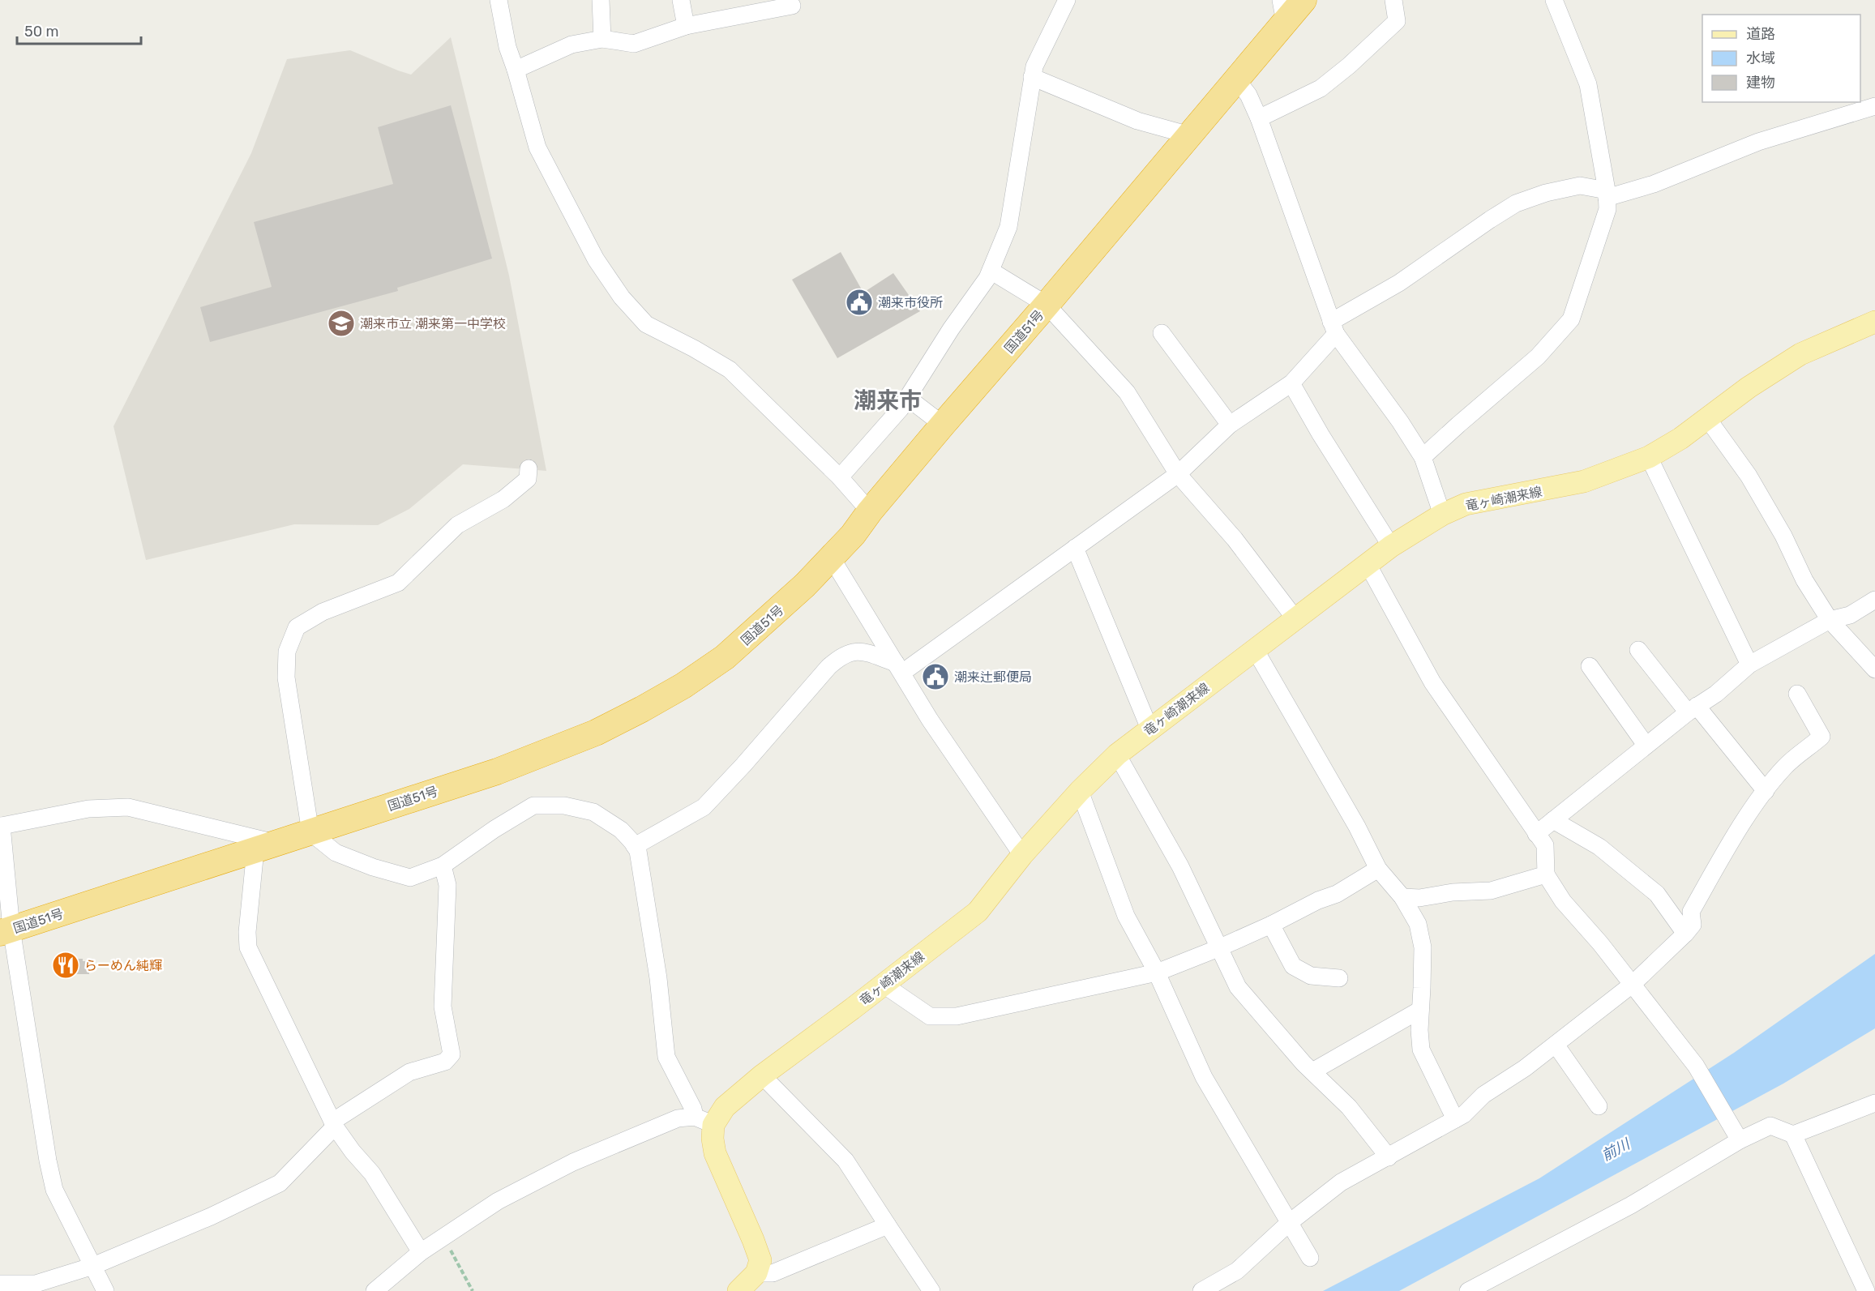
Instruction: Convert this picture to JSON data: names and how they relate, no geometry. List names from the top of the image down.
{
  "streets": {
    "highway": ["国道51号"],
    "main road": ["竜ヶ崎潮来線"]
  },
  "districts": ["潮来市"],
  "water": ["前川"],
  "places": {
    "public building": ["潮来市役所", "潮来辻郵便局"],
    "school or university": ["潮来市立 潮来第一中学校"],
    "restaurant": ["らーめん純輝"]
  },
  "legend": ["道路", "水域", "建物"],
  "scale_bar": "50 m"
}
